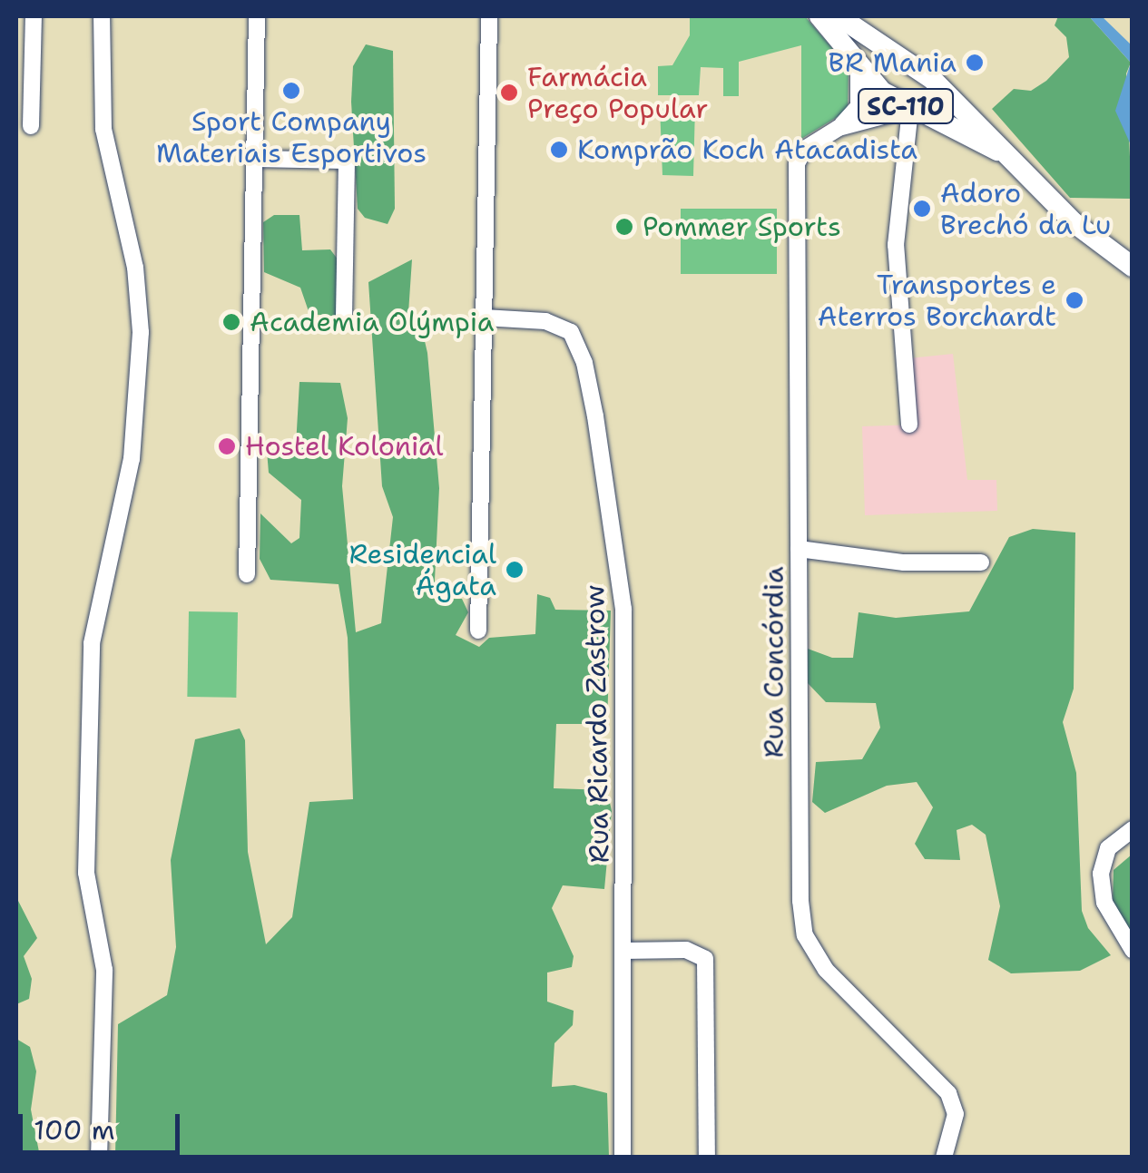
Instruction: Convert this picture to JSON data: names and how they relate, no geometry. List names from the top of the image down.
{
  "streets": {
    "main road": ["SC-110"],
    "street": ["Rua Concórdia", "Rua Ricardo Zastrow"]
  },
  "crossings": [
    ["SC-110", "Rua Concórdia"]
  ],
  "places": [
    "BR Mania",
    "Sport Company Materiais Esportivos",
    "Farmácia Preço Popular",
    "Komprão Koch Atacadista",
    "Adoro Brechó da Lu",
    "Pommer Sports",
    "Transportes e Aterros Borchardt",
    "Academia Olýmpia",
    "Hostel Kolonial",
    "Residencial Ágata"
  ],
  "scale_bar": "100 m"
}
